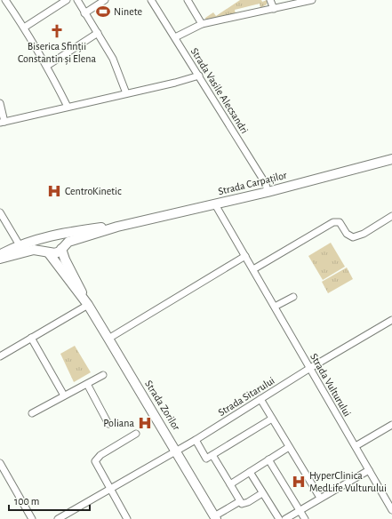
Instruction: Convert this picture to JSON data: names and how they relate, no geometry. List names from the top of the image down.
{
  "streets": {
    "main road": ["Strada Carpaților", "Strada Zorilor"],
    "street": ["Strada Vasile Alecsandri", "Strada Vulturului", "Strada Sitarului"]
  },
  "crossings": [
    ["Strada Vasile Alecsandri", "Strada Carpaților"],
    ["Strada Carpaților", "Strada Vulturului"],
    ["Strada Carpaților", "Strada Zorilor"],
    ["Strada Vulturului", "Strada Sitarului"],
    ["Strada Sitarului", "Strada Zorilor"]
  ],
  "places": {
    "sports": ["Ninete"],
    "church": ["Biserica Sfinții Constantin și Elena"],
    "hospital": ["CentroKinetic", "Poliana", "HyperClinica MedLife Vulturului"]
  },
  "scale_bar": "100 m"
}
